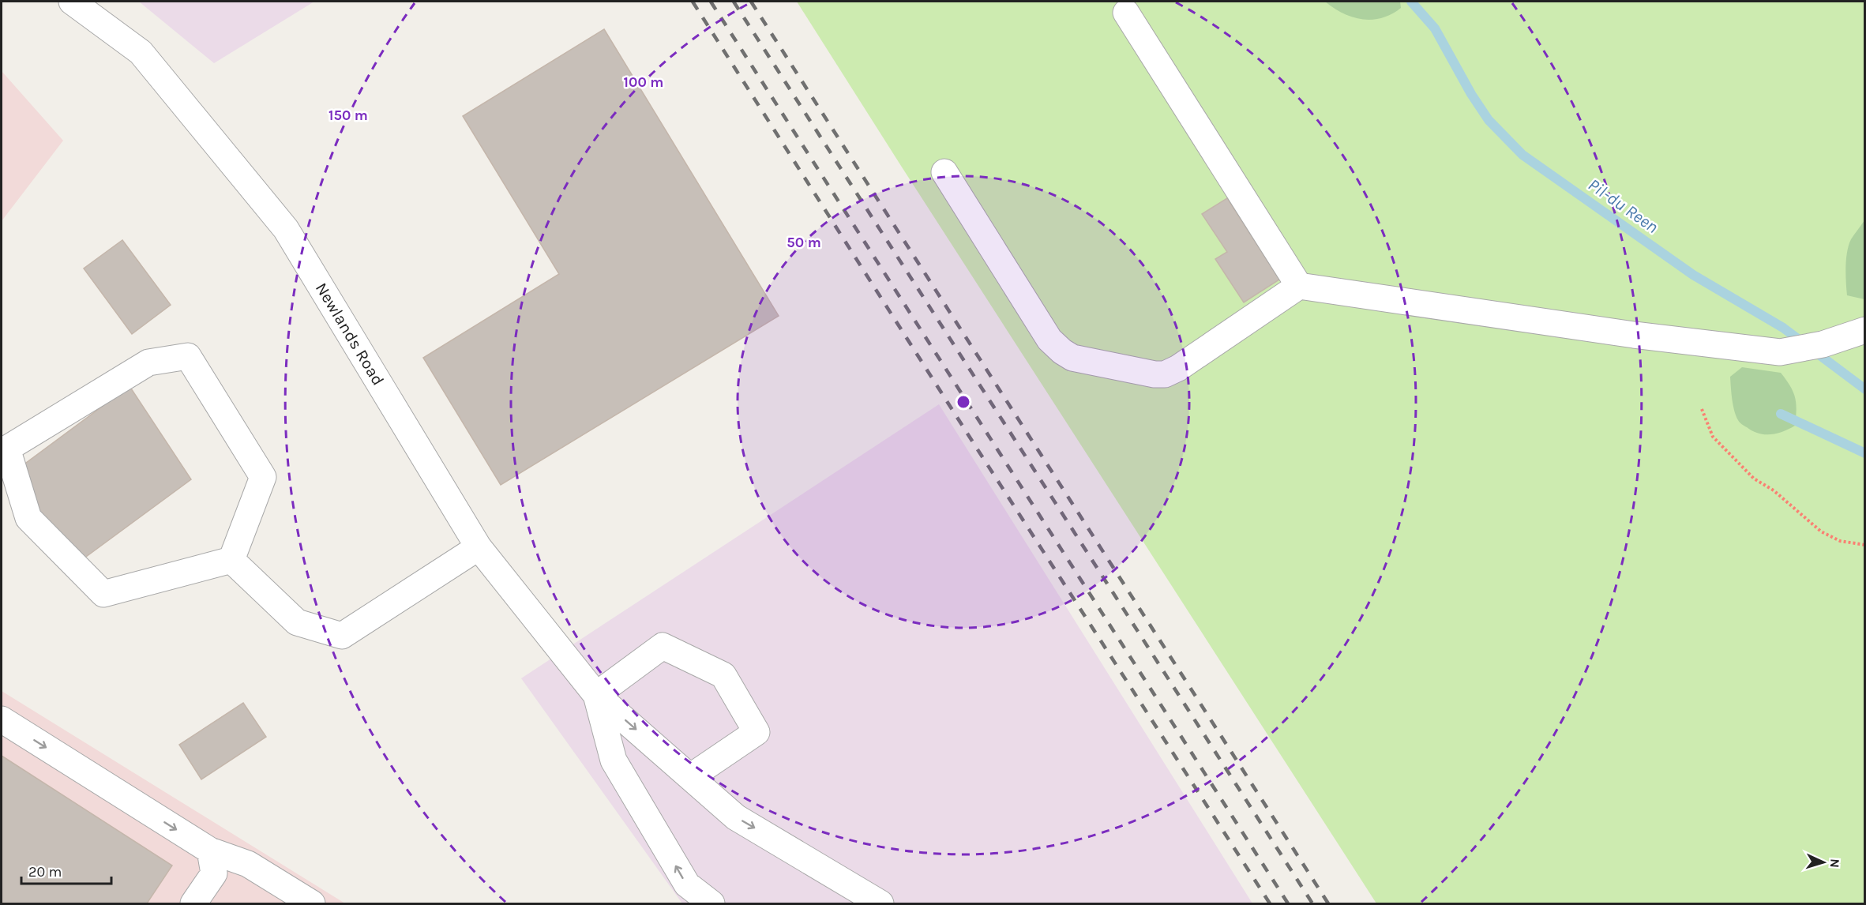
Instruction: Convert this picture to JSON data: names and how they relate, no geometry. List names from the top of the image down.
{
  "streets": {
    "street": ["Newlands Road"]
  },
  "water": ["Pil-du Reen"],
  "scale_bar": "20 m",
  "north": "right",
  "rings": ["100 m", "150 m", "50 m"]
}
